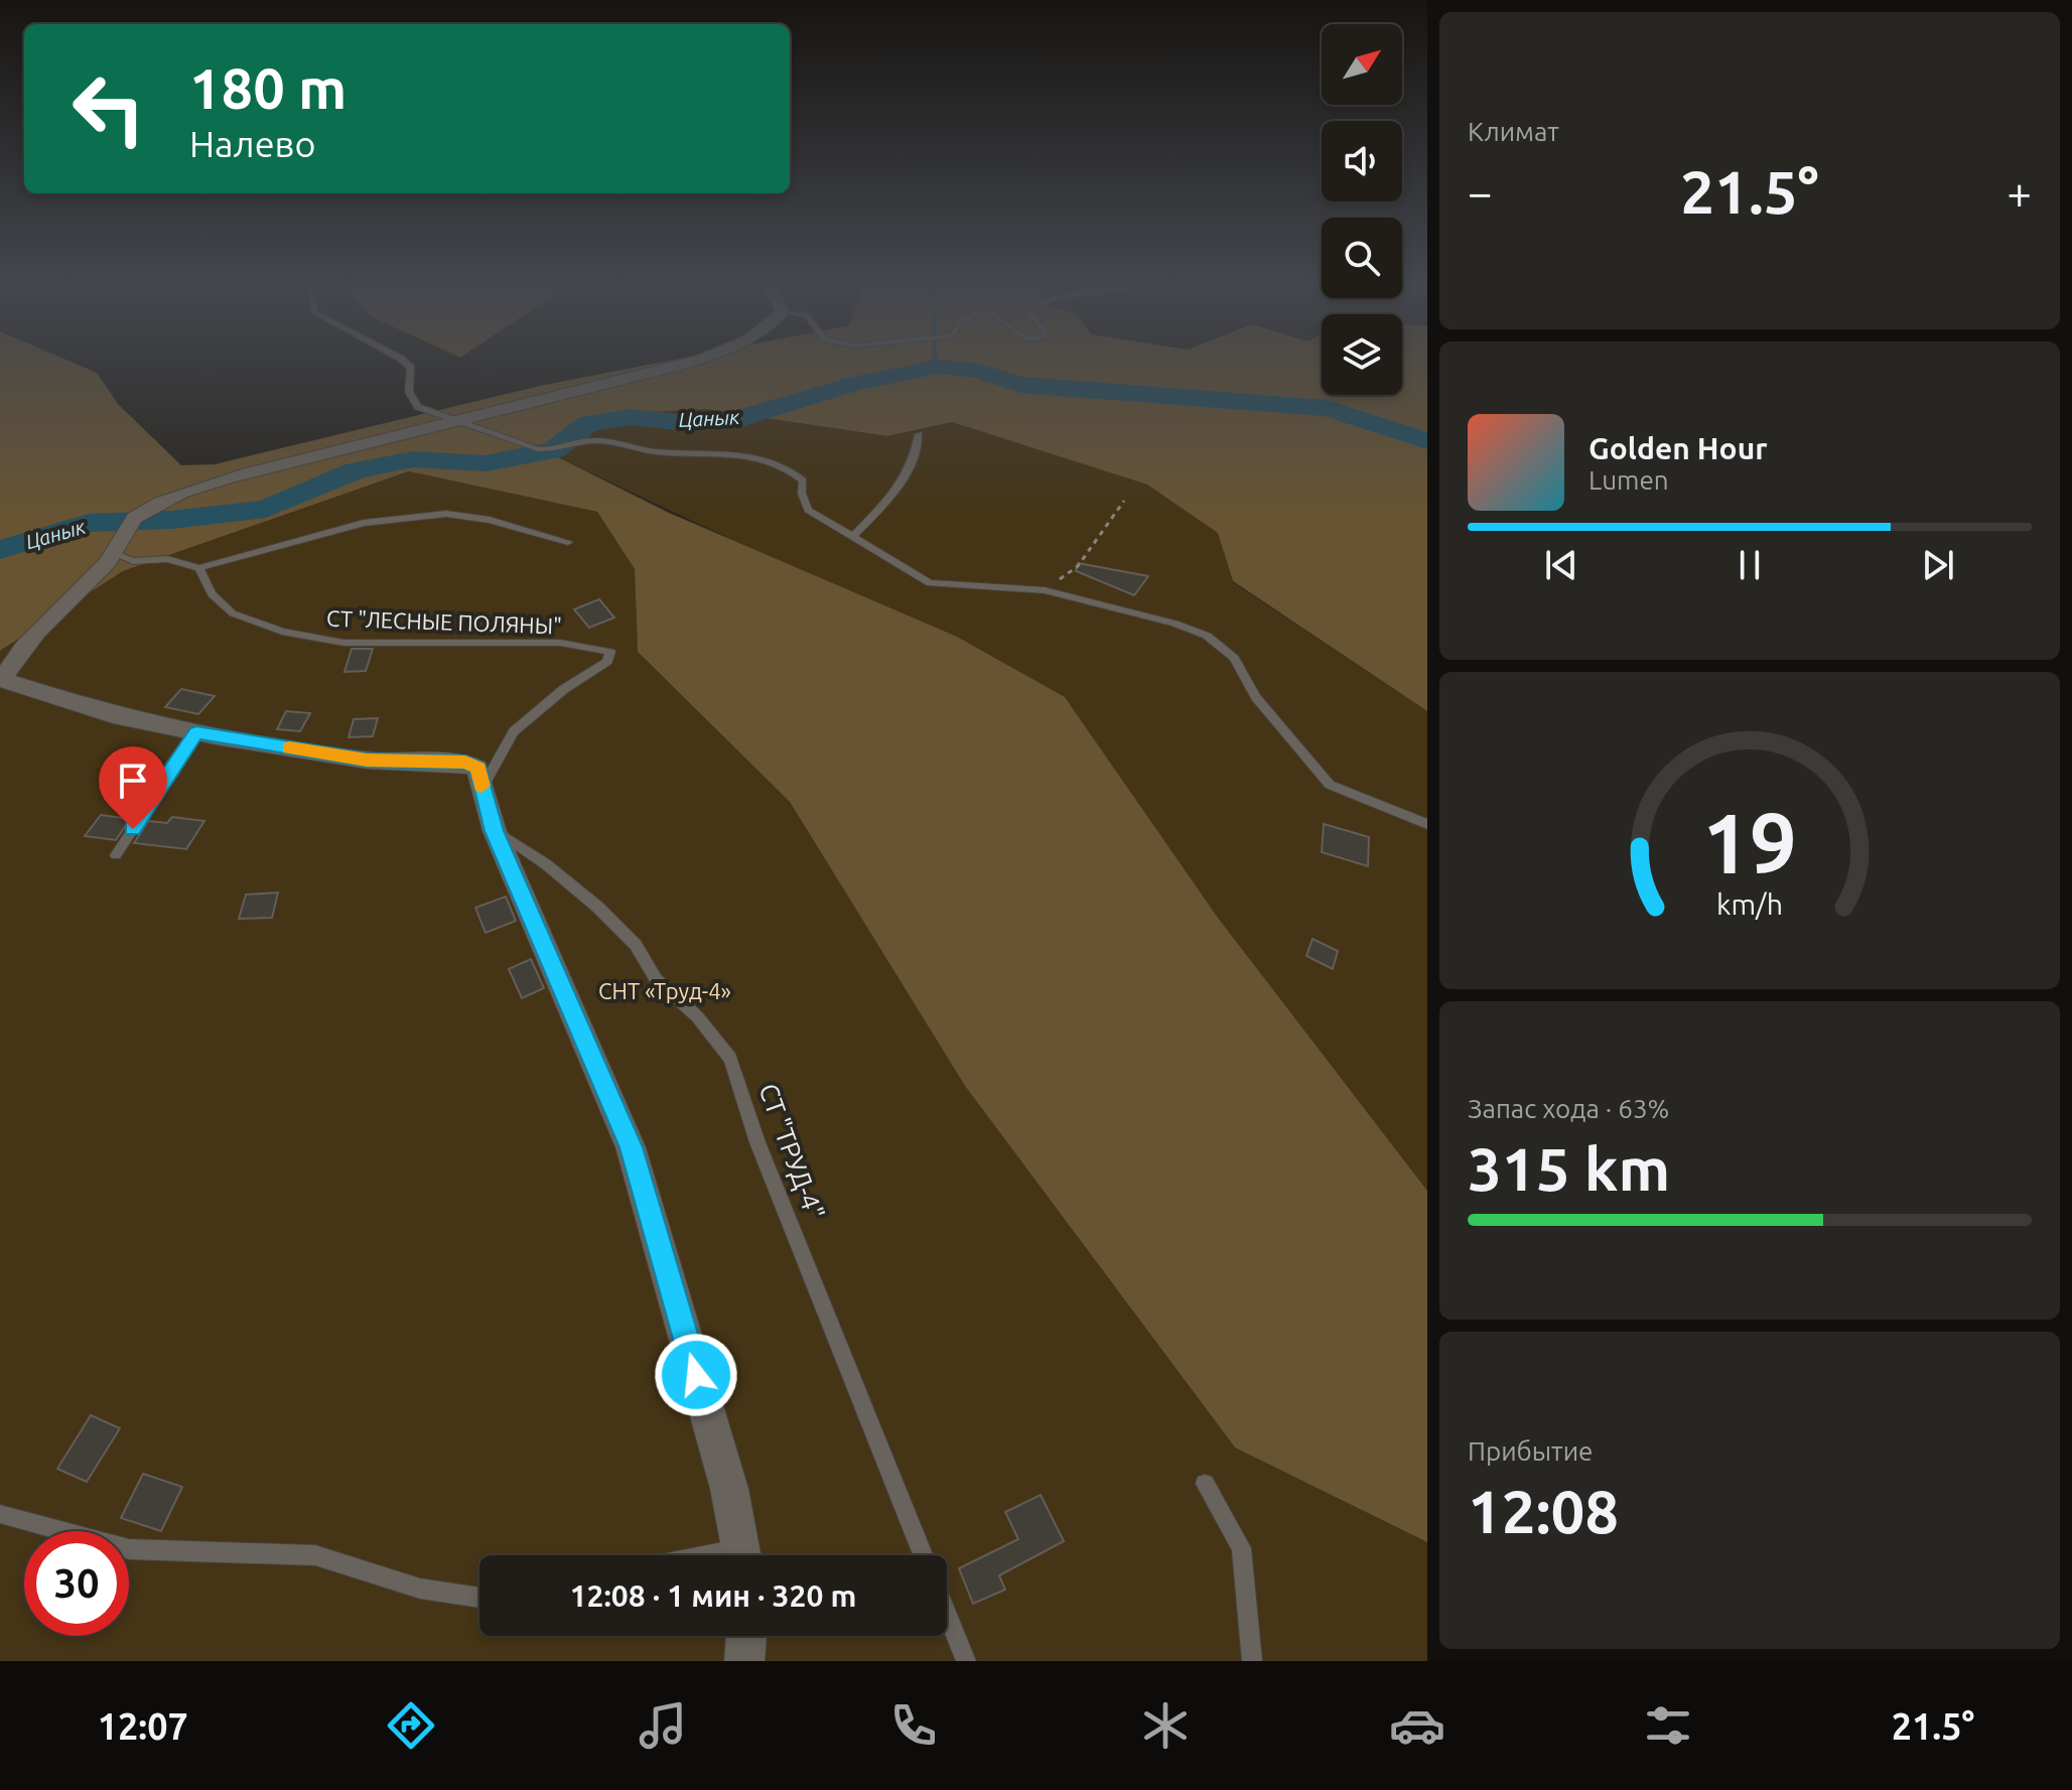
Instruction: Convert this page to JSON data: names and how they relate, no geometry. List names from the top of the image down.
{
  "streets": {
    "lane": ["СТ \"ЛЕСНЫЕ ПОЛЯНЫ\"", "СТ \"ТРУД-4\""]
  },
  "water": ["Цанык"],
  "parks": ["СНТ «Труд-4»"],
  "north": "top right",
  "page": {
    "tile": [
      "Климат",
      ["Запас хода · 63%", "315 km"],
      ["Прибытие", "12:08"]
    ],
    "turn": ["180 m", "Налево"],
    "heat": ["−", "21.5°", "+"],
    "song": ["Golden Hour", "Lumen"],
    "limit": "30",
    "trip": "12:08 · 1 мин · 320 m",
    "tabs": ["12:07", "21.5°"],
    "gauge": ["19", "km/h"]
  }
}
